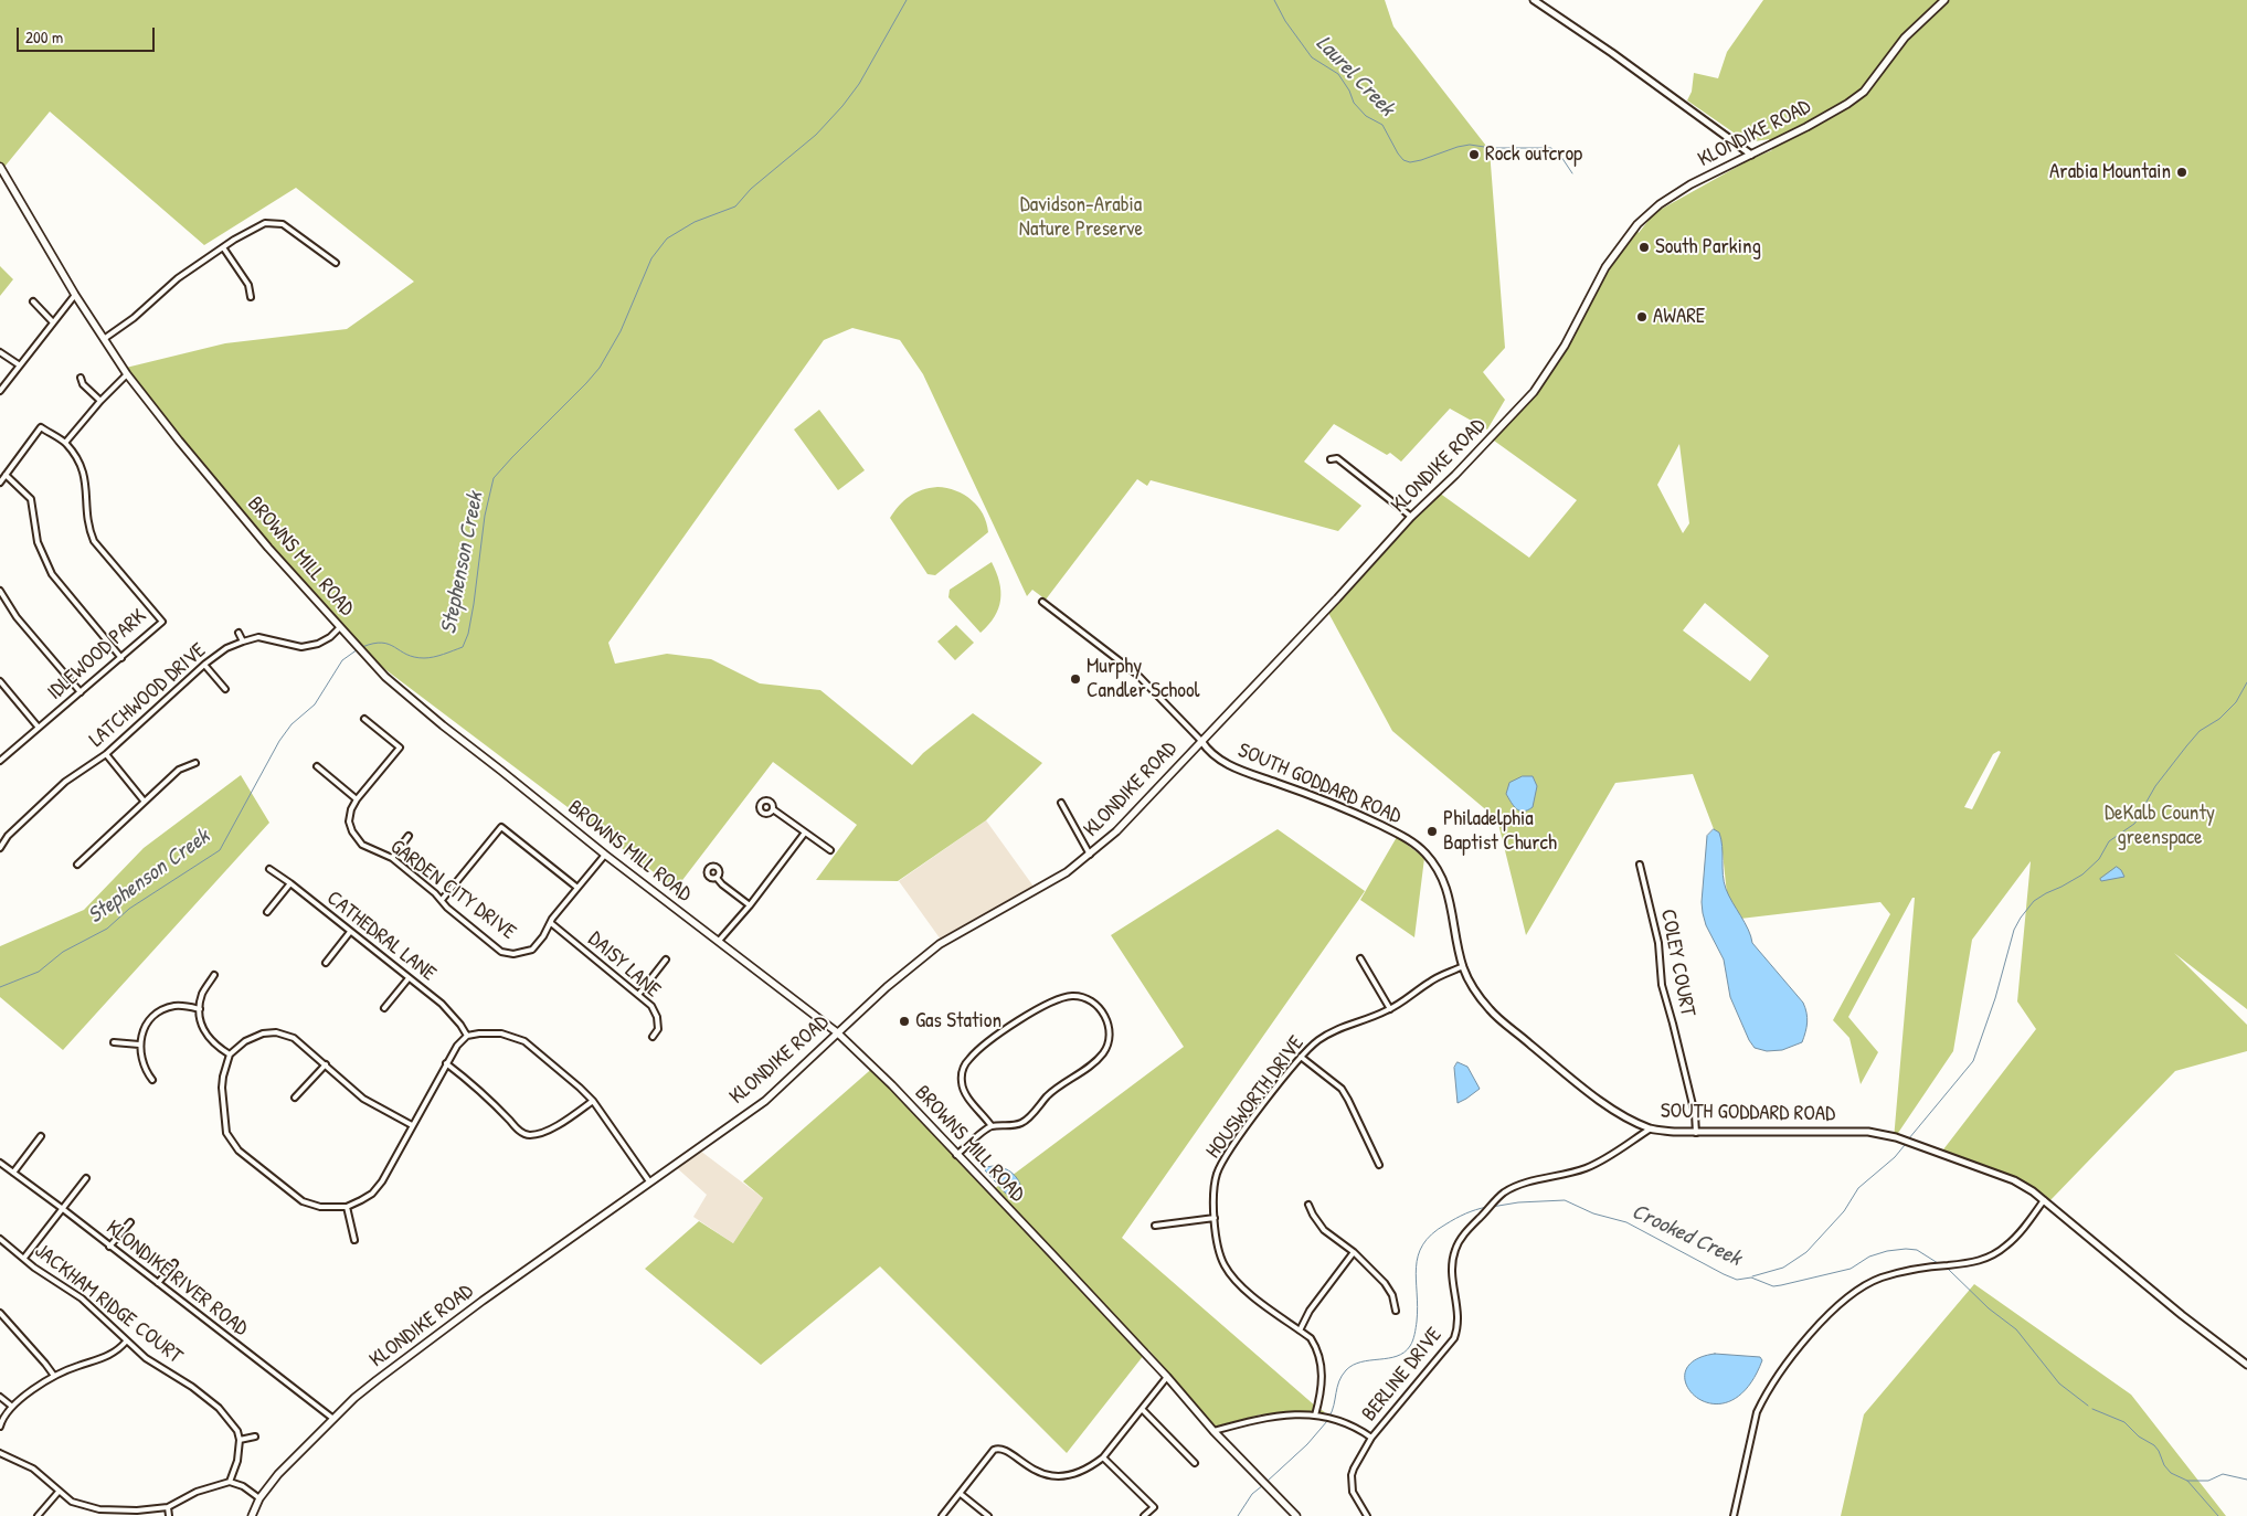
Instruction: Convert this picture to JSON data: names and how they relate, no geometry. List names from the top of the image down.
{
  "streets": {
    "main road": ["KLONDIKE ROAD", "BROWNS MILL ROAD"],
    "street": [
      "IDLEWOOD PARK",
      "LATCHWOOD DRIVE",
      "SOUTH GODDARD ROAD",
      "GARDEN CITY DRIVE",
      "CATHEDRAL LANE",
      "COLEY COURT",
      "DAISY LANE",
      "HOUSWORTH DRIVE",
      "KLONDIKE RIVER ROAD",
      "JACKHAM RIDGE COURT",
      "BERLINE DRIVE"
    ]
  },
  "crossings": [
    ["KLONDIKE ROAD", "BROWNS MILL ROAD"],
    ["KLONDIKE ROAD", "SOUTH GODDARD ROAD"],
    ["KLONDIKE ROAD", "KLONDIKE RIVER ROAD"],
    ["BROWNS MILL ROAD", "LATCHWOOD DRIVE"],
    ["BROWNS MILL ROAD", "GARDEN CITY DRIVE"],
    ["SOUTH GODDARD ROAD", "COLEY COURT"],
    ["SOUTH GODDARD ROAD", "HOUSWORTH DRIVE"],
    ["SOUTH GODDARD ROAD", "BERLINE DRIVE"],
    ["GARDEN CITY DRIVE", "DAISY LANE"]
  ],
  "water": ["Laurel Creek", "Stephenson Creek", "Crooked Creek"],
  "parks": ["Davidson-Arabia Nature Preserve", "DeKalb County greenspace"],
  "places": [
    "Rock outcrop",
    "Arabia Mountain",
    "South Parking",
    "AWARE",
    "Murphy Candler School",
    "Philadelphia Baptist Church",
    "Gas Station"
  ],
  "scale_bar": "200 m"
}
